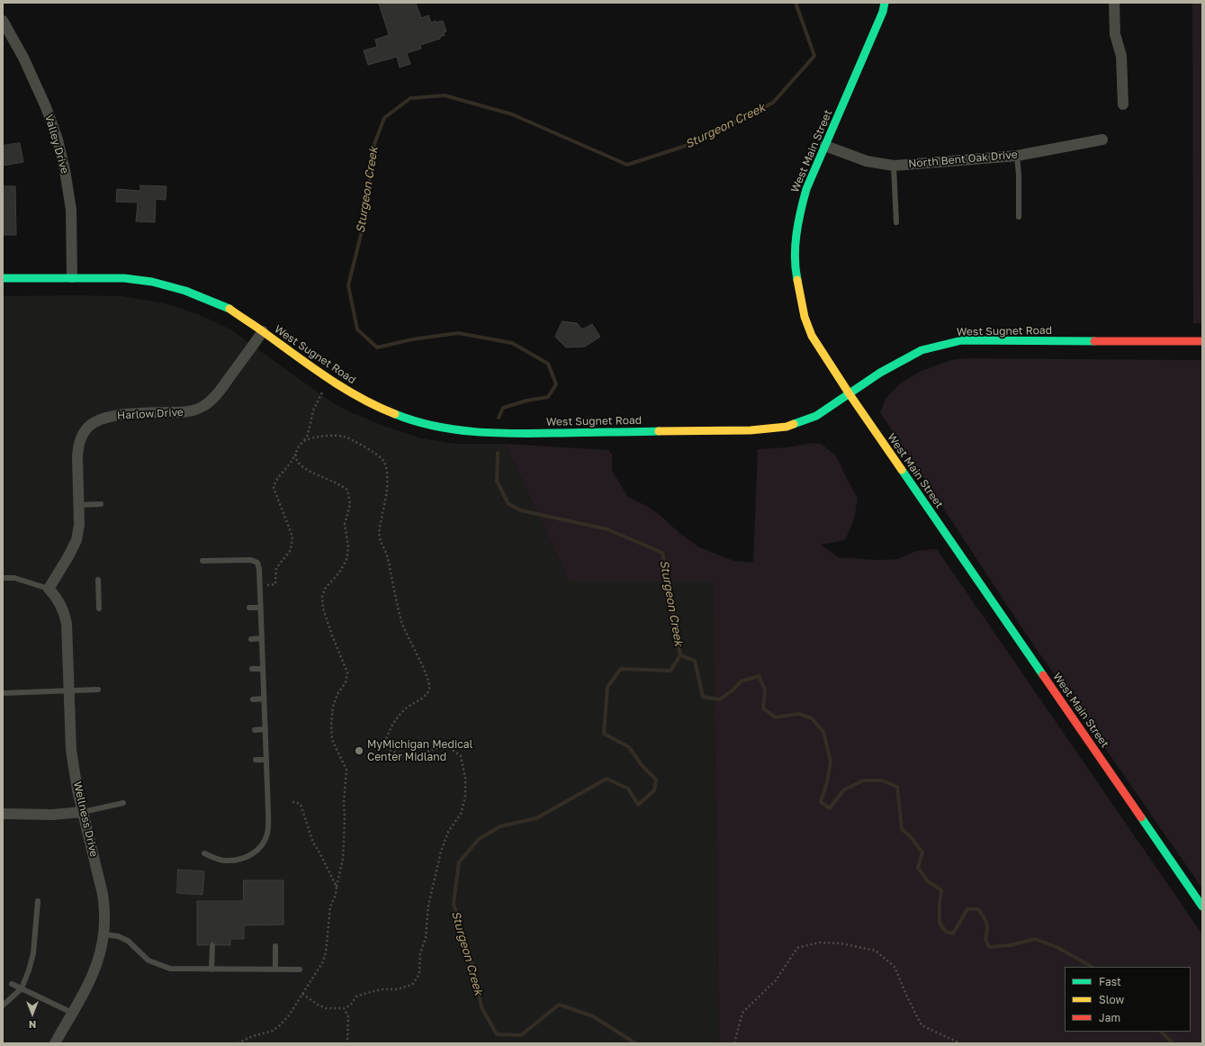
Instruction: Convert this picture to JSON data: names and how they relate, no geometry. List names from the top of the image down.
{
  "streets": {
    "street": [
      "Valley Drive",
      "West Main Street",
      "North Bent Oak Drive",
      "West Sugnet Road",
      "Harlow Drive",
      "Wellness Drive"
    ]
  },
  "crossings": [
    ["Valley Drive", "West Sugnet Road"],
    ["West Main Street", "North Bent Oak Drive"],
    ["West Main Street", "West Sugnet Road"],
    ["West Sugnet Road", "Harlow Drive"],
    ["Harlow Drive", "Wellness Drive"]
  ],
  "water": ["Sturgeon Creek"],
  "places": ["MyMichigan Medical Center Midland"],
  "legend": ["Fast", "Slow", "Jam"],
  "north": "bottom"
}
